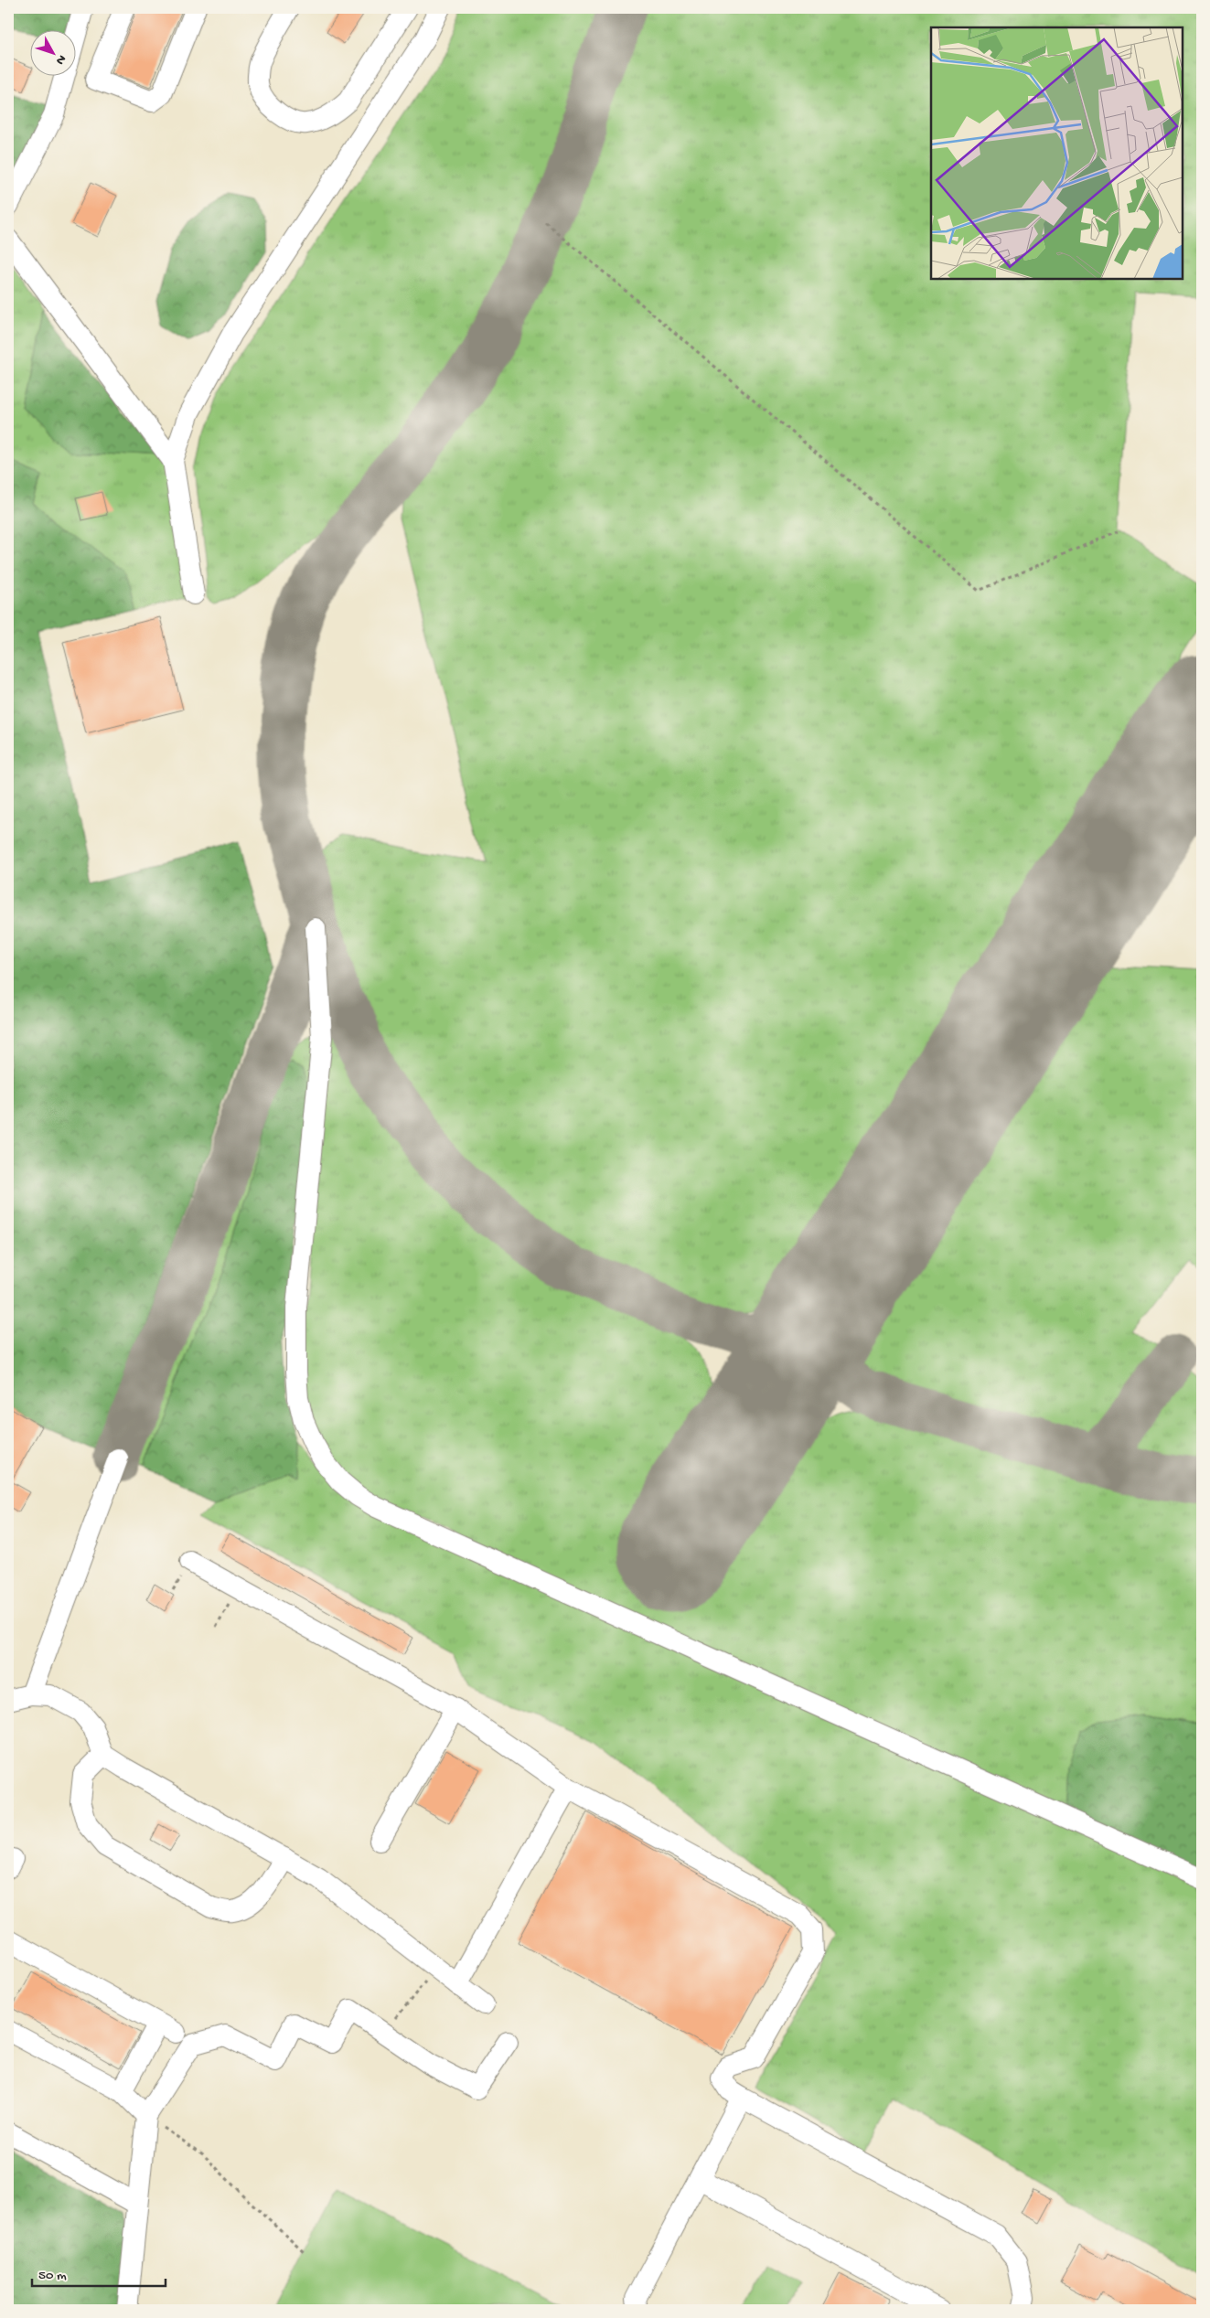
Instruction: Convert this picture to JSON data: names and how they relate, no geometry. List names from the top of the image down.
{
  "scale_bar": "50 m",
  "north": "bottom right"
}
